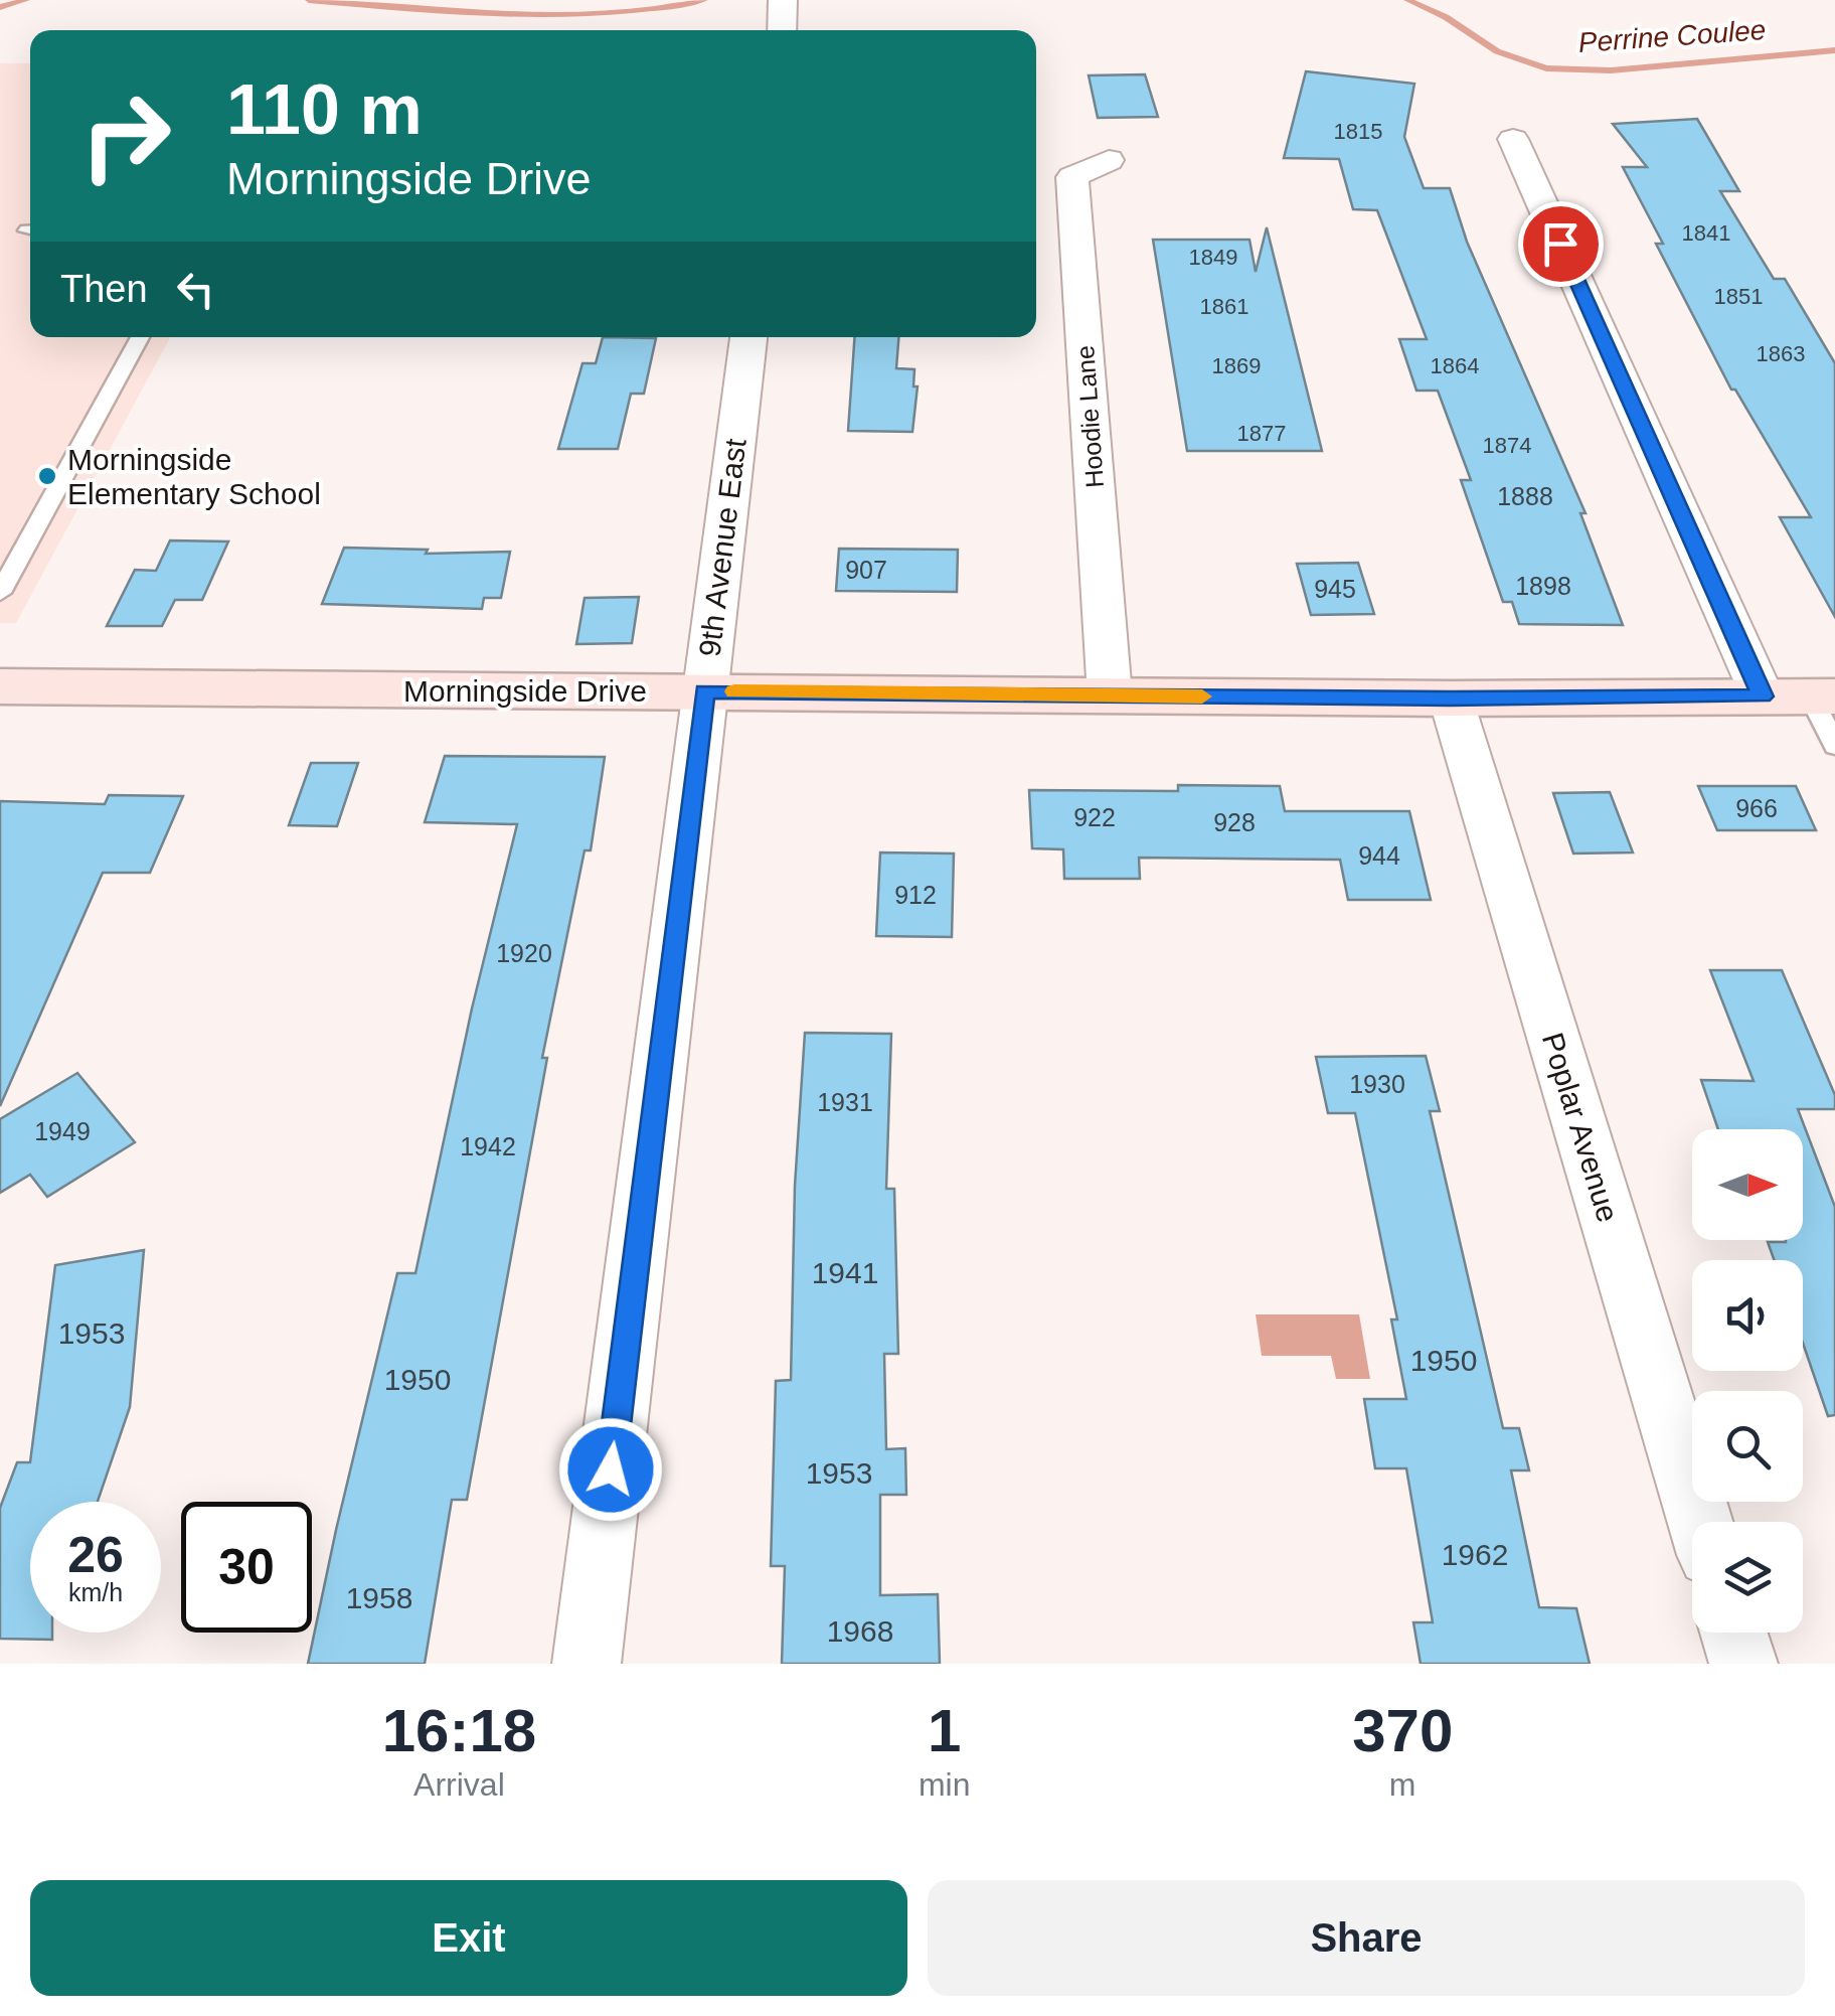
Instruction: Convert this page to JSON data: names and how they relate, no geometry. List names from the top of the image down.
{
  "streets": {
    "street": [
      "Hoodie Lane",
      "9th Avenue East",
      "Morningside Drive",
      "Poplar Avenue"
    ]
  },
  "crossings": [
    ["Hoodie Lane", "Morningside Drive"],
    ["9th Avenue East", "Morningside Drive"],
    ["Morningside Drive", "Poplar Avenue"]
  ],
  "water": ["Perrine Coulee"],
  "places": ["Morningside Elementary School"],
  "house_numbers": [
    "1815",
    "1841",
    "1849",
    "1851",
    "1861",
    "1863",
    "1869",
    "1864",
    "1877",
    "1874",
    "1888",
    "907",
    "1898",
    "945",
    "966",
    "922",
    "928",
    "944",
    "912",
    "1920",
    "1930",
    "1931",
    "1949",
    "1942",
    "1941",
    "1953",
    "1950",
    "1950",
    "1953",
    "1962",
    "1958",
    "1968"
  ],
  "north": "right",
  "page": {
    "turn": ["110 m", "Morningside Drive"],
    "then": "Then",
    "speed": "26 km/h",
    "limit": "30",
    "eta": [
      "16:18",
      "Arrival",
      "1",
      "min",
      "370",
      "m"
    ],
    "buttons": ["Exit", "Share"]
  }
}
